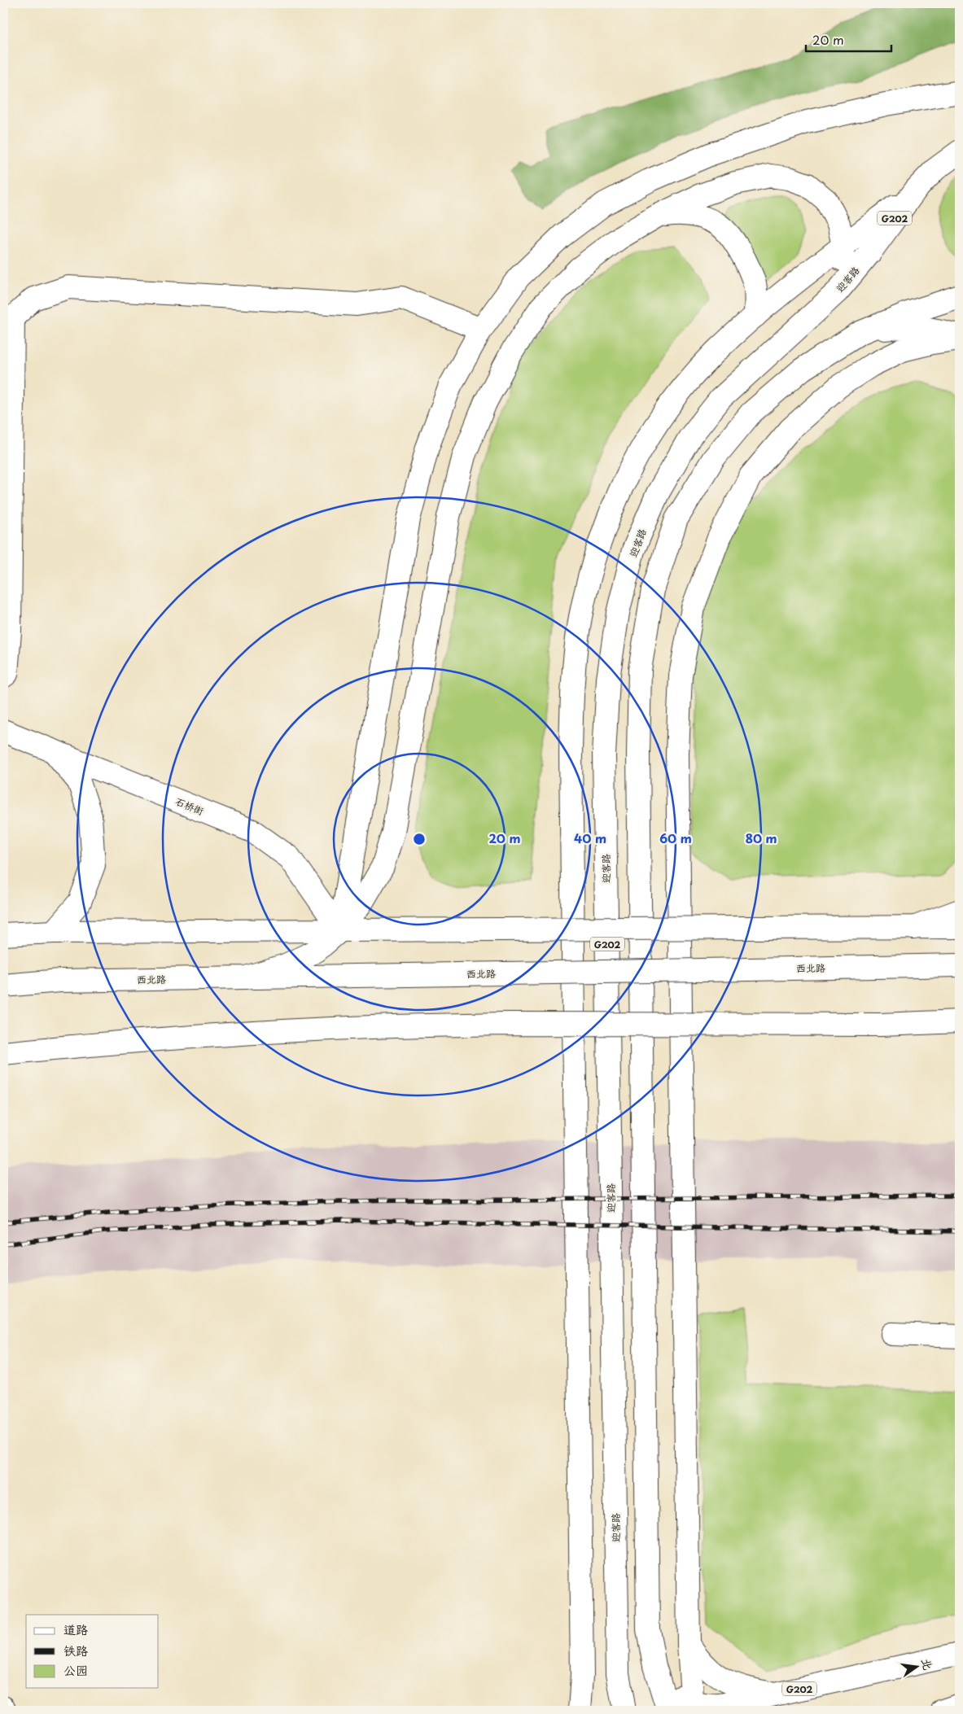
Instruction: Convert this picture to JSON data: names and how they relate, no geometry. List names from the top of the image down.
{
  "streets": {
    "main road": [
      "G202",
      "迎客路",
      "石桥街",
      "西北路"
    ]
  },
  "legend": ["道路", "铁路", "公园"],
  "scale_bar": "20 m",
  "north": "right",
  "rings": [
    "20 m",
    "40 m",
    "60 m",
    "80 m"
  ]
}
